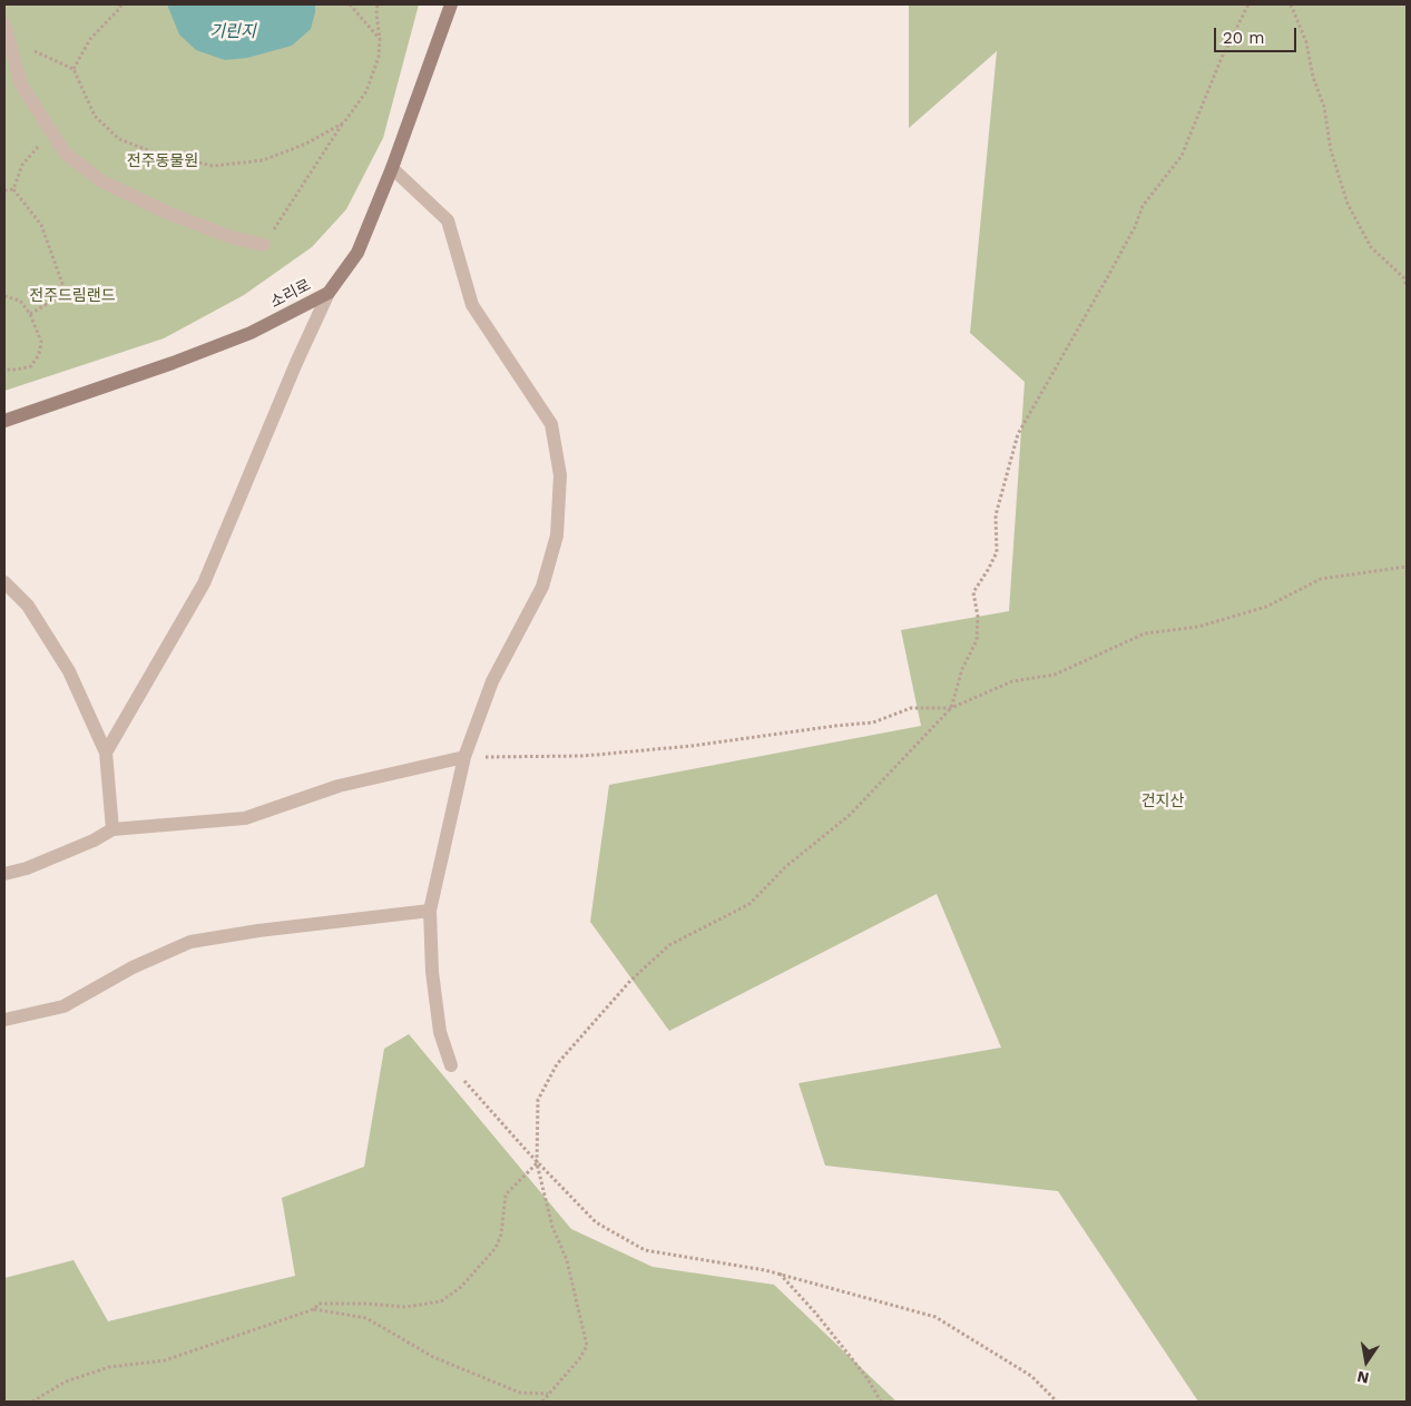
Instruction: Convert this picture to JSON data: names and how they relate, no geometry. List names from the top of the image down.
{
  "streets": {
    "street": ["소리로"]
  },
  "water": ["기린지"],
  "parks": ["전주동물원", "전주드림랜드", "건지산"],
  "scale_bar": "20 m",
  "north": "bottom"
}
